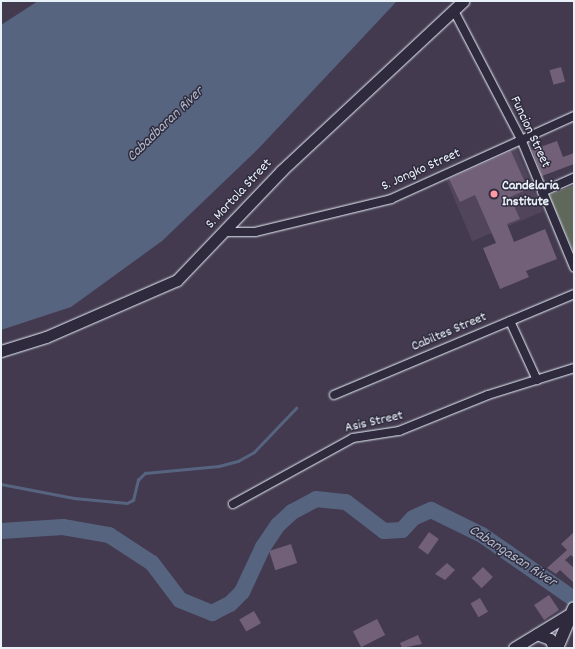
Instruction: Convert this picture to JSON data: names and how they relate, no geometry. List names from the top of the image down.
{
  "streets": {
    "street": [
      "Funcion Street",
      "S. Jongko Street",
      "S. Mortola Street",
      "Cabiltes Street",
      "Asis Street"
    ]
  },
  "crossings": [
    ["Funcion Street", "S. Jongko Street"],
    ["Funcion Street", "S. Mortola Street"],
    ["S. Jongko Street", "S. Mortola Street"]
  ],
  "water": ["Cabadbaran River", "Cabangasan River"],
  "places": ["Candelaria Institute"]
}
